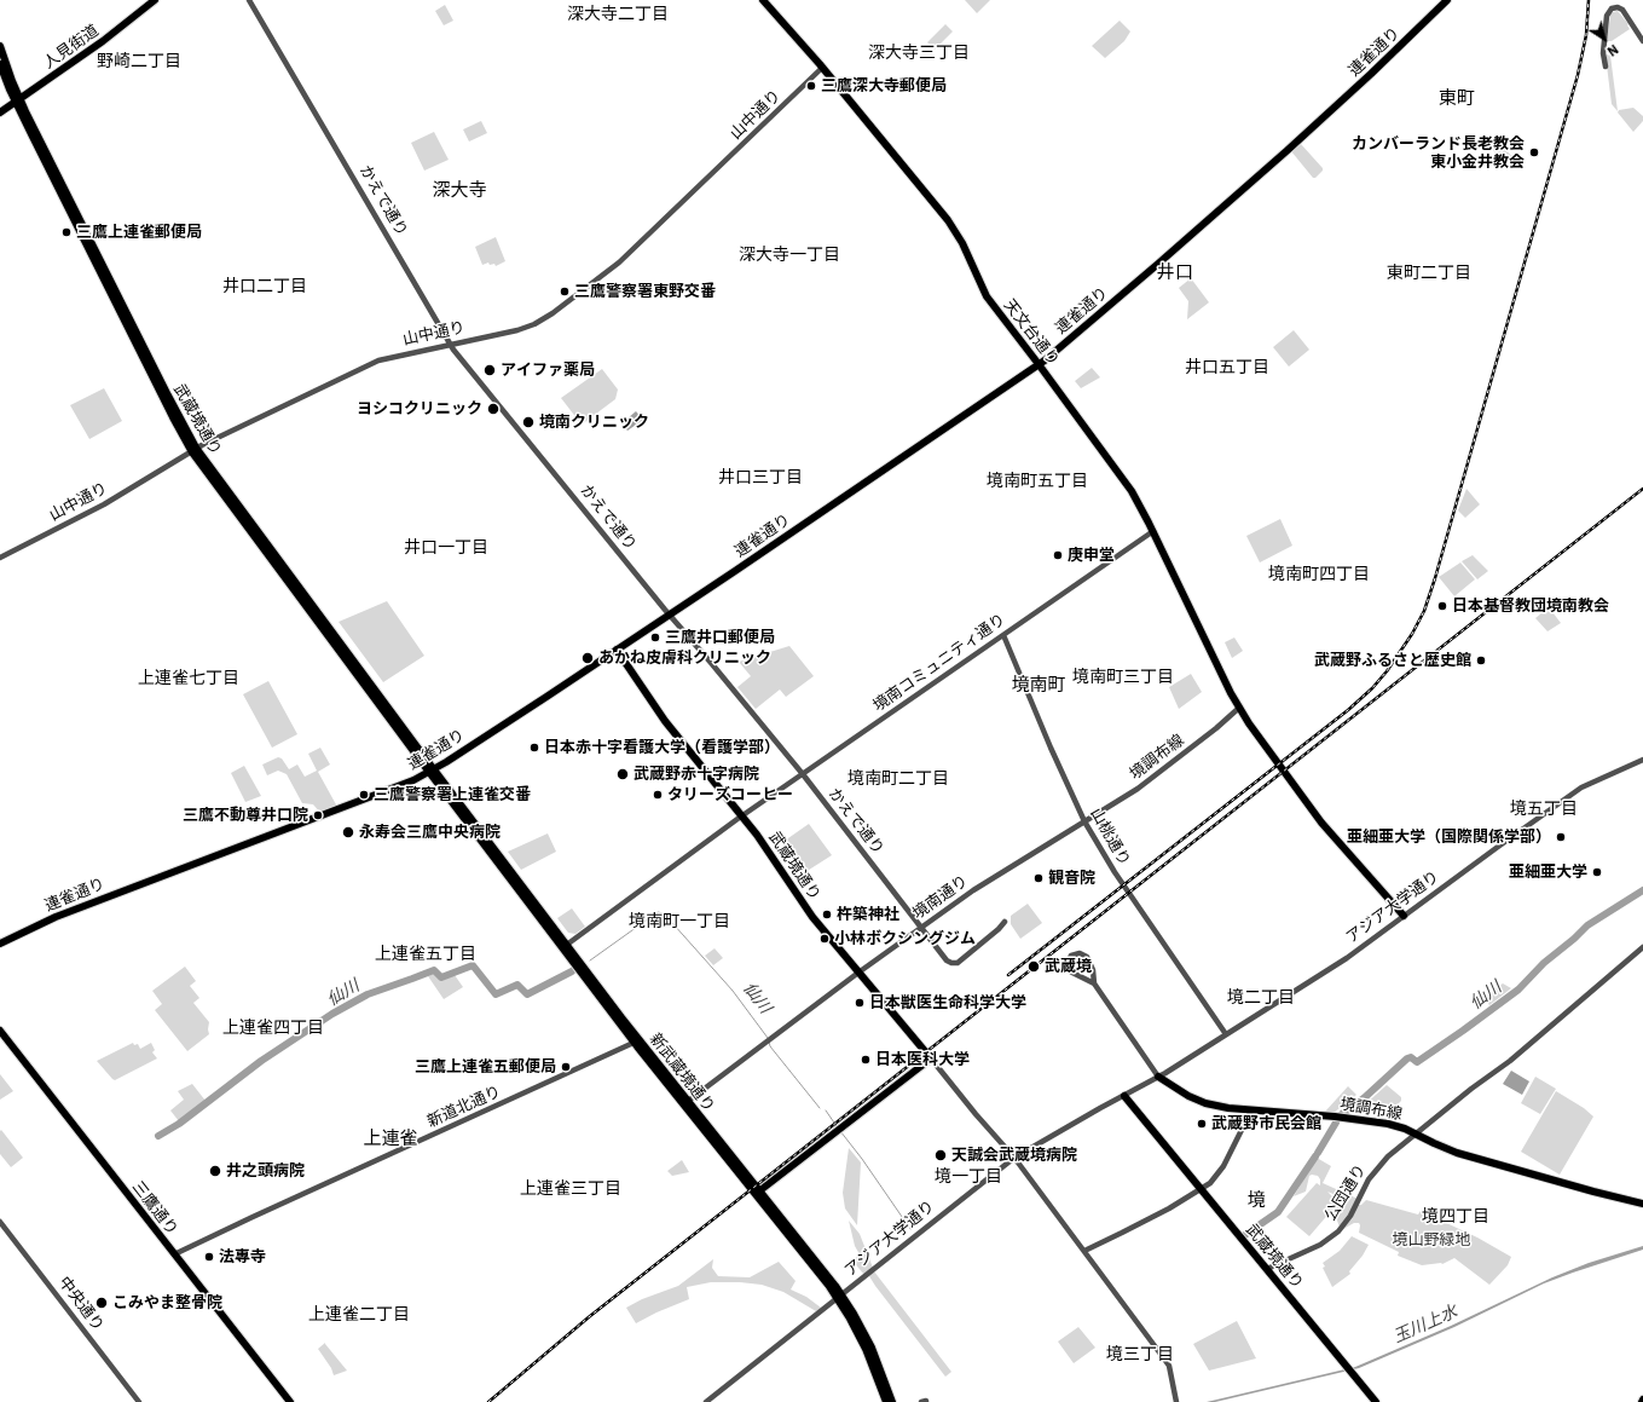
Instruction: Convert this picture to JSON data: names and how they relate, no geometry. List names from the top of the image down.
{
  "streets": {
    "main road": [
      "人見街道",
      "連雀通り",
      "天文台通り",
      "武蔵境通り",
      "境調布線",
      "新武蔵境通り",
      "三鷹通り"
    ],
    "street": [
      "山中通り",
      "かえで通り",
      "境南コミュニティ通り",
      "山桃通り",
      "境南通り",
      "アジア大学通り",
      "新道北通り",
      "公団通り",
      "中央通り"
    ]
  },
  "crossings": [
    ["人見街道", "武蔵境通り"],
    ["連雀通り", "かえで通り"],
    ["連雀通り", "天文台通り"],
    ["連雀通り", "武蔵境通り"],
    ["連雀通り", "新武蔵境通り"],
    ["山中通り", "かえで通り"],
    ["山中通り", "天文台通り"],
    ["山中通り", "武蔵境通り"],
    ["かえで通り", "境南コミュニティ通り"],
    ["かえで通り", "境南通り"],
    ["天文台通り", "境南コミュニティ通り"],
    ["天文台通り", "境調布線"],
    ["天文台通り", "アジア大学通り"],
    ["武蔵境通り", "境南コミュニティ通り"],
    ["武蔵境通り", "境南通り"],
    ["武蔵境通り", "アジア大学通り"],
    ["武蔵境通り", "新武蔵境通り"],
    ["武蔵境通り", "公団通り"],
    ["境南コミュニティ通り", "山桃通り"],
    ["境南コミュニティ通り", "新武蔵境通り"],
    ["境調布線", "山桃通り"],
    ["境調布線", "境南通り"],
    ["境調布線", "アジア大学通り"],
    ["境調布線", "公団通り"],
    ["山桃通り", "境南通り"],
    ["山桃通り", "アジア大学通り"],
    ["境南通り", "新武蔵境通り"],
    ["アジア大学通り", "新武蔵境通り"],
    ["新武蔵境通り", "新道北通り"],
    ["新道北通り", "三鷹通り"]
  ],
  "districts": [
    "深大寺二丁目",
    "深大寺三丁目",
    "野崎二丁目",
    "東町",
    "深大寺",
    "深大寺一丁目",
    "井口",
    "東町二丁目",
    "井口二丁目",
    "井口五丁目",
    "井口三丁目",
    "境南町五丁目",
    "井口一丁目",
    "境南町四丁目",
    "境南町三丁目",
    "上連雀七丁目",
    "境南町",
    "境南町二丁目",
    "境五丁目",
    "境南町一丁目",
    "上連雀五丁目",
    "境二丁目",
    "上連雀四丁目",
    "上連雀",
    "境一丁目",
    "上連雀三丁目",
    "境",
    "境四丁目",
    "上連雀二丁目",
    "境三丁目"
  ],
  "water": ["仙川", "玉川上水"],
  "parks": ["境山野緑地"],
  "places": [
    "三鷹深大寺郵便局",
    "カンバーランド長老教会 東小金井教会",
    "三鷹上連雀郵便局",
    "三鷹警察署東野交番",
    "アイファ薬局",
    "ヨシコクリニック",
    "境南クリニック",
    "庚申堂",
    "日本基督教団境南教会",
    "三鷹井口郵便局",
    "あかね皮膚科クリニック",
    "武蔵野ふるさと歴史館",
    "日本赤十字看護大学（看護学部）",
    "武蔵野赤十字病院",
    "三鷹警察署上連雀交番",
    "タリーズコーヒー",
    "三鷹不動尊井口院",
    "永寿会三鷹中央病院",
    "亜細亜大学（国際関係学部）",
    "亜細亜大学",
    "観音院",
    "杵築神社",
    "小林ボクシングジム",
    "武蔵境",
    "日本獣医生命科学大学",
    "日本医科大学",
    "三鷹上連雀五郵便局",
    "武蔵野市民会館",
    "天誠会武蔵境病院",
    "井之頭病院",
    "法專寺",
    "こみやま整骨院"
  ],
  "north": "bottom right"
}
